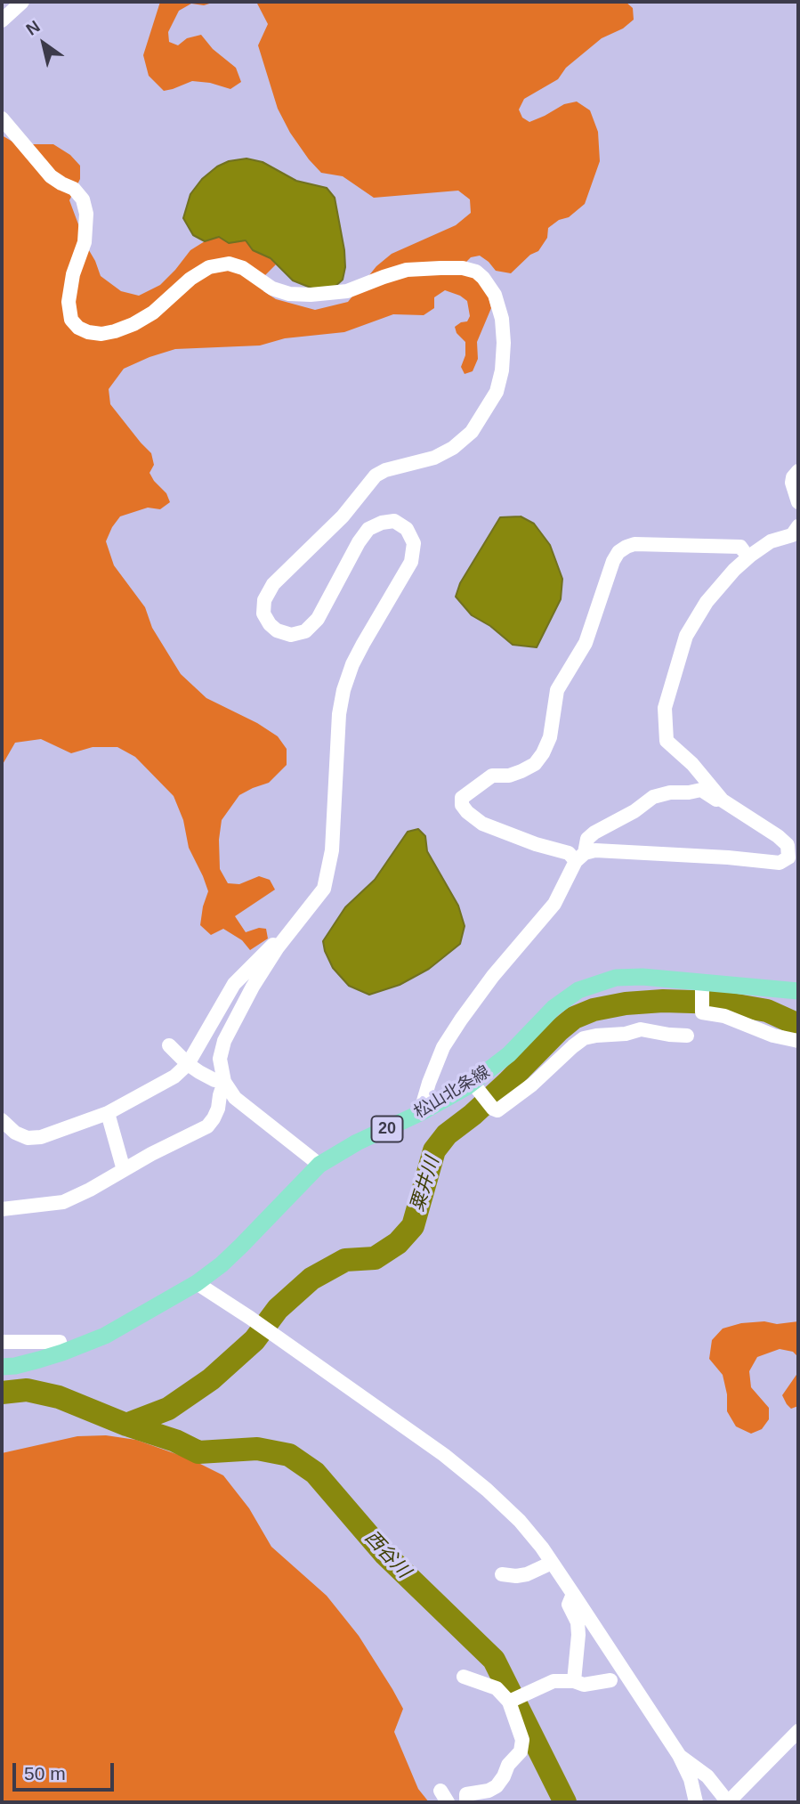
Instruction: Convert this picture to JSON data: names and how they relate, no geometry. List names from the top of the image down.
{
  "streets": {
    "main road": ["松山北条線", "20"]
  },
  "water": ["粟井川", "西谷川"],
  "scale_bar": "50 m",
  "north": "top left"
}
